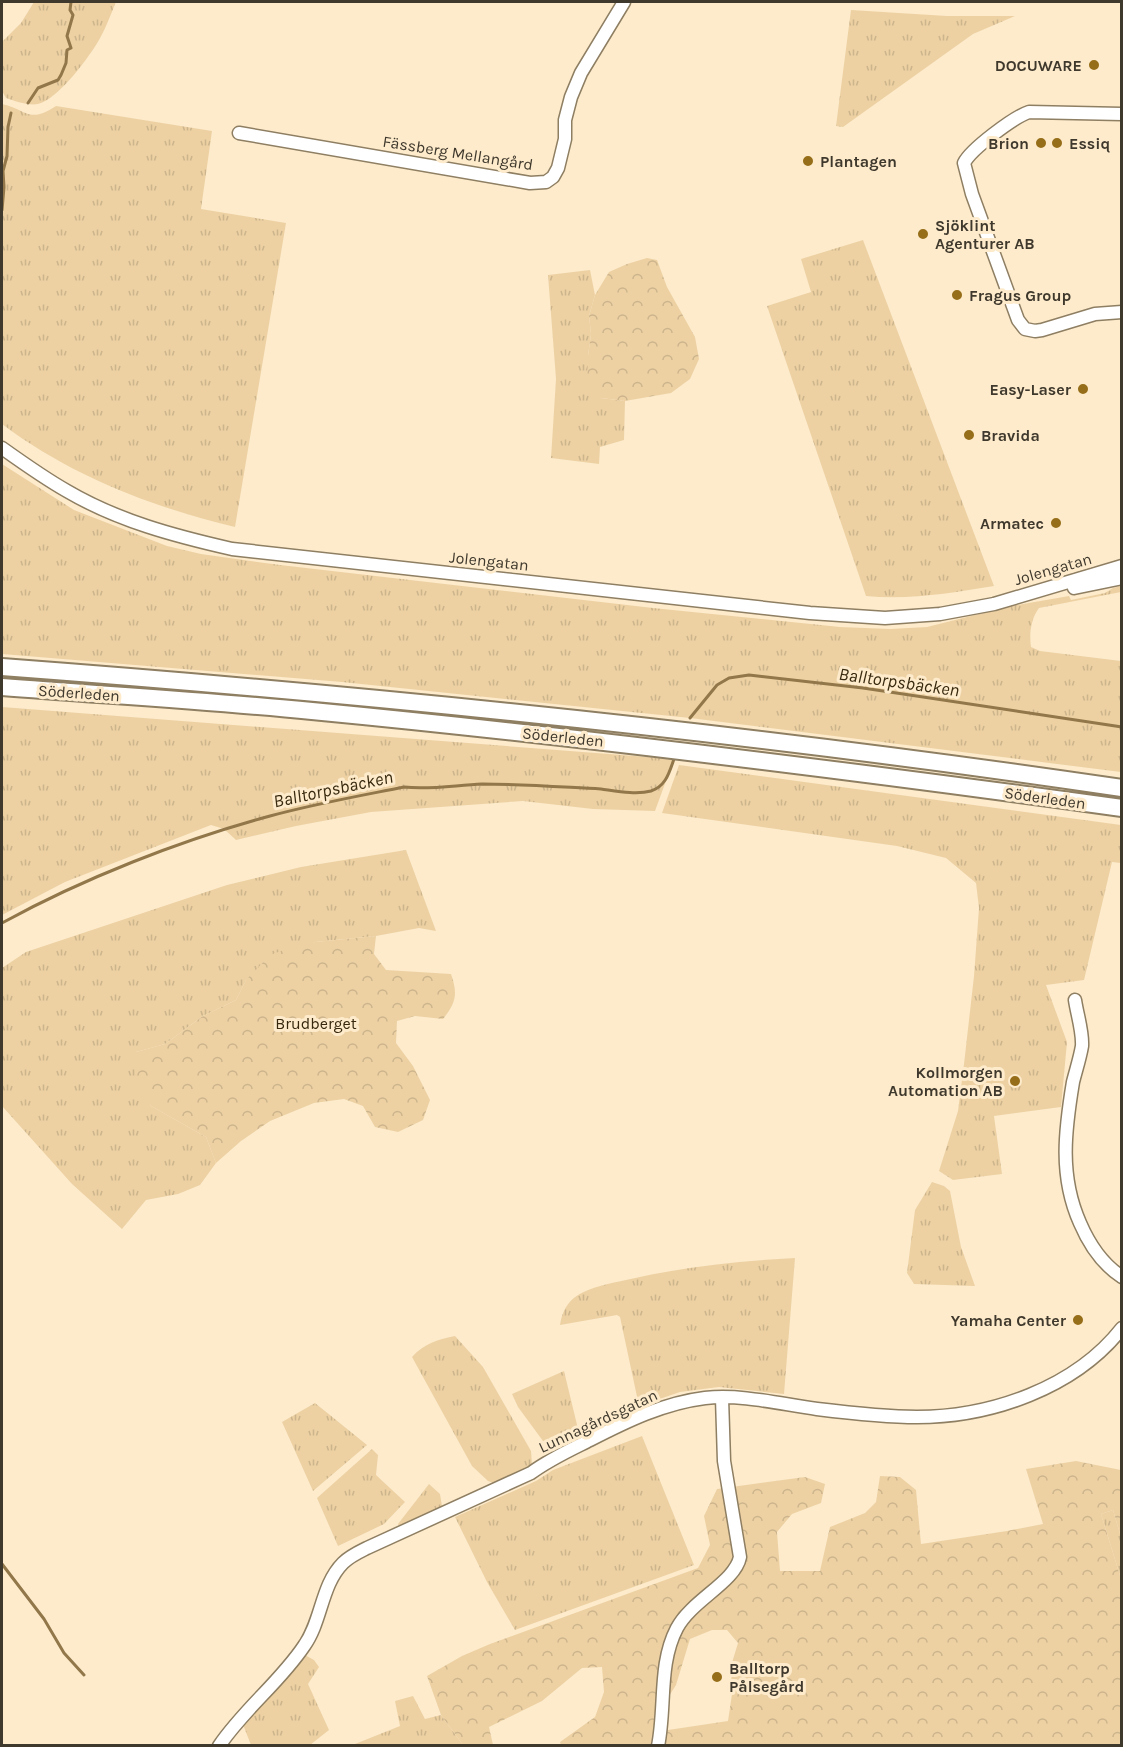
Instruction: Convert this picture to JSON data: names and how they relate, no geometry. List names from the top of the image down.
{
  "streets": {
    "highway": ["Söderleden"],
    "street": ["Fässberg Mellangård", "Jolengatan", "Lunnagårdsgatan"]
  },
  "water": ["Balltorpsbäcken"],
  "parks": ["Brudberget"],
  "places": [
    "DOCUWARE",
    "Brion",
    "Essiq",
    "Plantagen",
    "Sjöklint Agenturer AB",
    "Fragus Group",
    "Easy-Laser",
    "Bravida",
    "Armatec",
    "Kollmorgen Automation AB",
    "Yamaha Center",
    "Balltorp Pålsegård"
  ]
}
